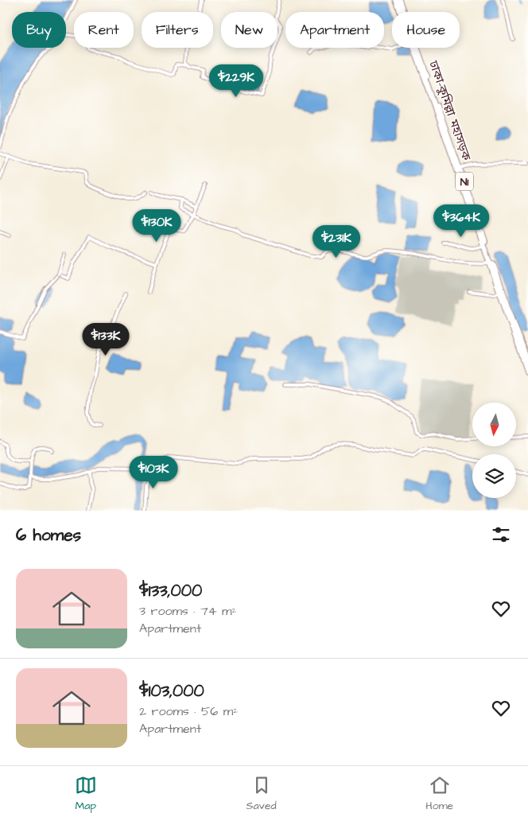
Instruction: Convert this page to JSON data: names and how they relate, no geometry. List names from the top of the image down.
{
  "streets": {
    "highway": ["ঢাকা–কুমিল্লা মহাসড়ক", "N1"]
  },
  "north": "bottom",
  "page": {
    "chip": [
      "Buy",
      "Rent",
      "Filters",
      "New",
      "Apartment",
      "House"
    ],
    "price": [
      "$229K",
      "$364K",
      "$130K",
      "$231K",
      "$133K",
      "$103K"
    ],
    "heading": "6 homes",
    "list": [
      {
        "name": "$133,000",
        "note": "3 rooms · 74 m² · Apartment"
      },
      {
        "name": "$103,000",
        "note": "2 rooms · 56 m² · Apartment"
      }
    ],
    "tabs": ["Map", "Saved", "Home"]
  }
}
